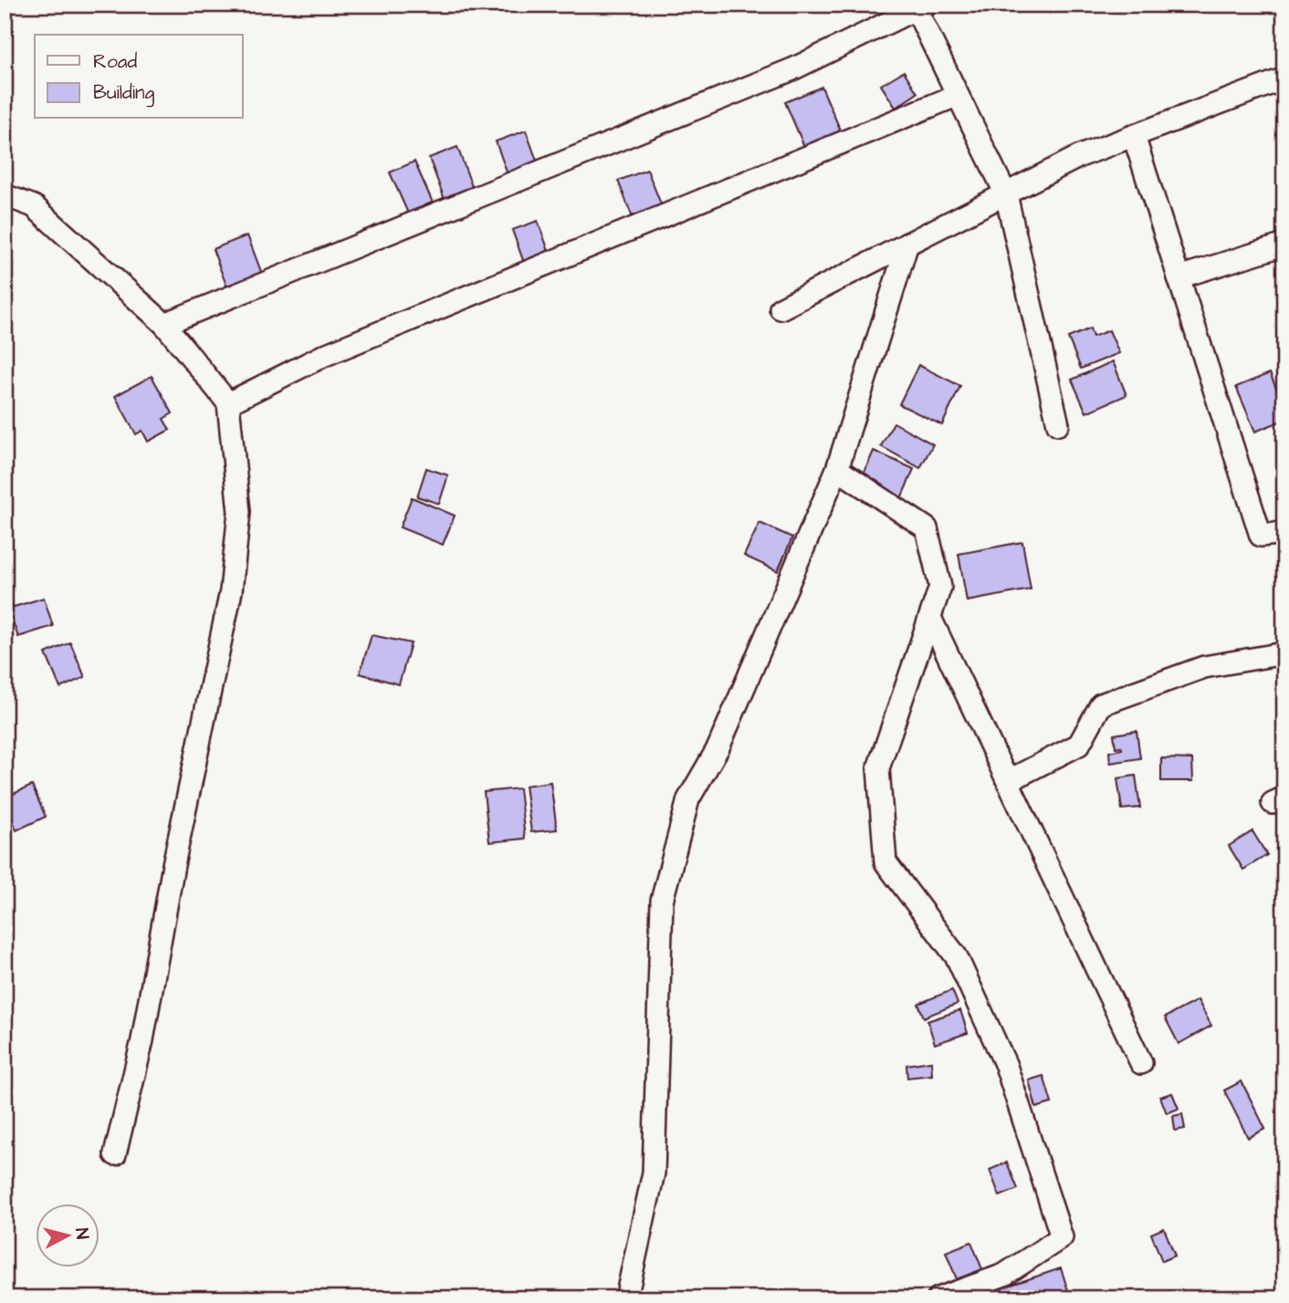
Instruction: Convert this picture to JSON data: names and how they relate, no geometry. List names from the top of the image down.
{
  "legend": ["Road", "Building"],
  "north": "right"
}
